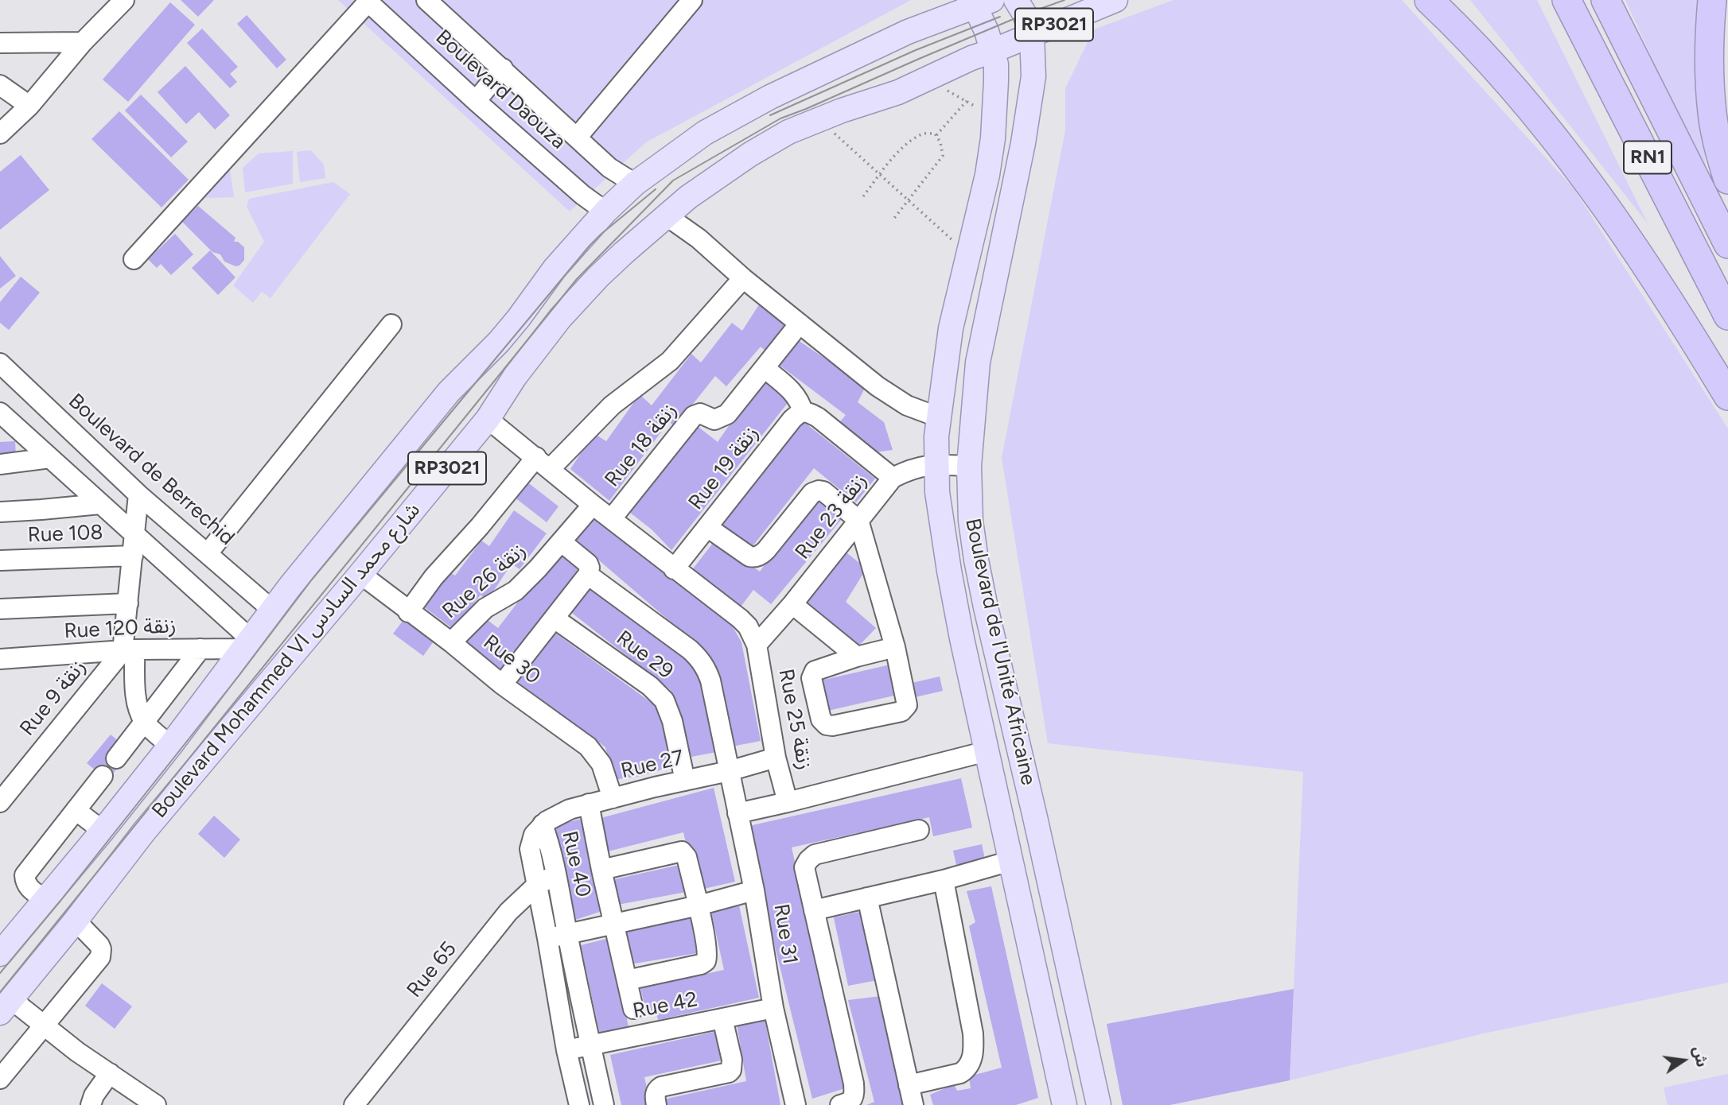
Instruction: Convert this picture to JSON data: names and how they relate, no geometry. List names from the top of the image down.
{
  "streets": {
    "highway": ["RN1"],
    "main road": ["RP3021", "Boulevard de l'Unité Africaine", "Boulevard Mohammed VI شارع محمد السادس"],
    "street": [
      "Boulevard Daouza",
      "Rue 18 زنقة",
      "Rue 19 زنقة",
      "Boulevard de Berrechid",
      "Rue 23 زنقة",
      "Rue 108",
      "Rue 26 زنقة",
      "Rue 120 زنقة",
      "Rue 29",
      "Rue 30",
      "Rue 9 زنقة",
      "Rue 25 زنقة",
      "Rue 27",
      "Rue 40",
      "Rue 31",
      "Rue 65",
      "Rue 42"
    ]
  },
  "crossings": [
    ["Boulevard Daouza", "Boulevard Mohammed VI شارع محمد السادس"],
    ["Boulevard de Berrechid", "Boulevard Mohammed VI شارع محمد السادس"],
    ["Rue 23 زنقة", "Boulevard de l'Unité Africaine"],
    ["Rue 23 زنقة", "Rue 25 زنقة"],
    ["Rue 26 زنقة", "Rue 30"],
    ["Rue 120 زنقة", "Boulevard Mohammed VI شارع محمد السادس"],
    ["Rue 120 زنقة", "Rue 9 زنقة"],
    ["Boulevard de l'Unité Africaine", "Boulevard Mohammed VI شارع محمد السادس"],
    ["Rue 29", "Rue 27"],
    ["Rue 30", "Boulevard Mohammed VI شارع محمد السادس"],
    ["Rue 30", "Rue 27"],
    ["Rue 25 زنقة", "Rue 27"],
    ["Rue 27", "Rue 40"],
    ["Rue 27", "Rue 31"],
    ["Rue 40", "Rue 65"],
    ["Rue 40", "Rue 42"],
    ["Rue 31", "Rue 42"]
  ],
  "north": "right"
}
